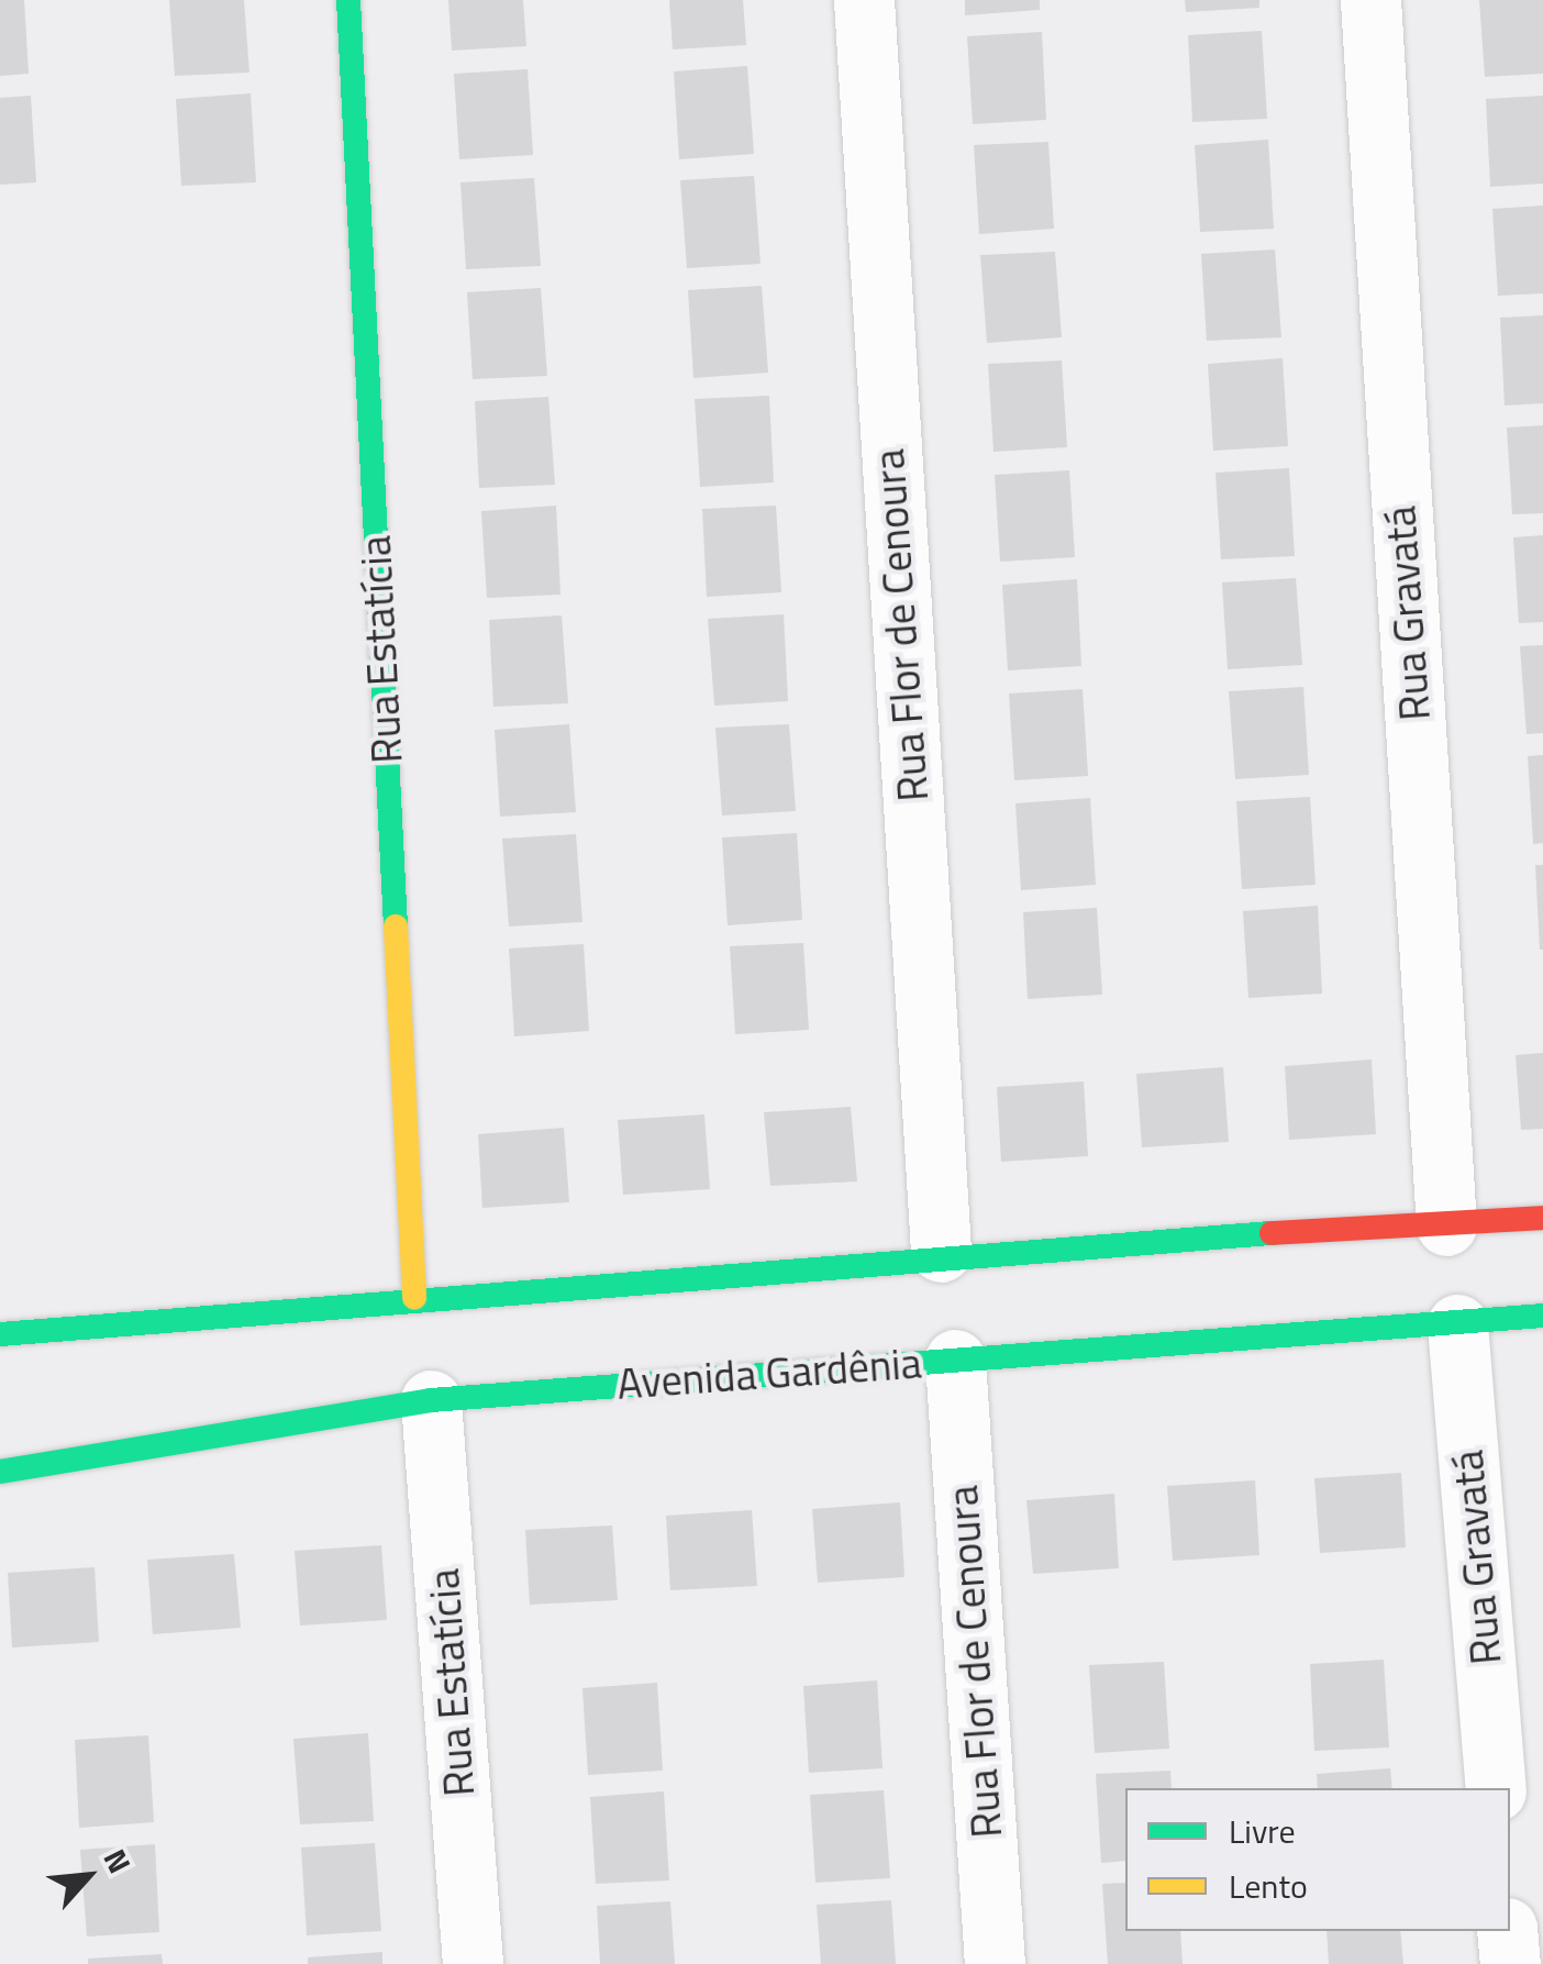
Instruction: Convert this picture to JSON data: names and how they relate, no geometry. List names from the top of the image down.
{
  "streets": {
    "street": [
      "Rua Gravatá",
      "Rua Flor de Cenoura",
      "Rua Estatícia",
      "Avenida Gardênia"
    ]
  },
  "crossings": [
    ["Rua Gravatá", "Avenida Gardênia"],
    ["Rua Flor de Cenoura", "Avenida Gardênia"],
    ["Rua Estatícia", "Avenida Gardênia"]
  ],
  "legend": ["Livre", "Lento"],
  "north": "top right"
}
